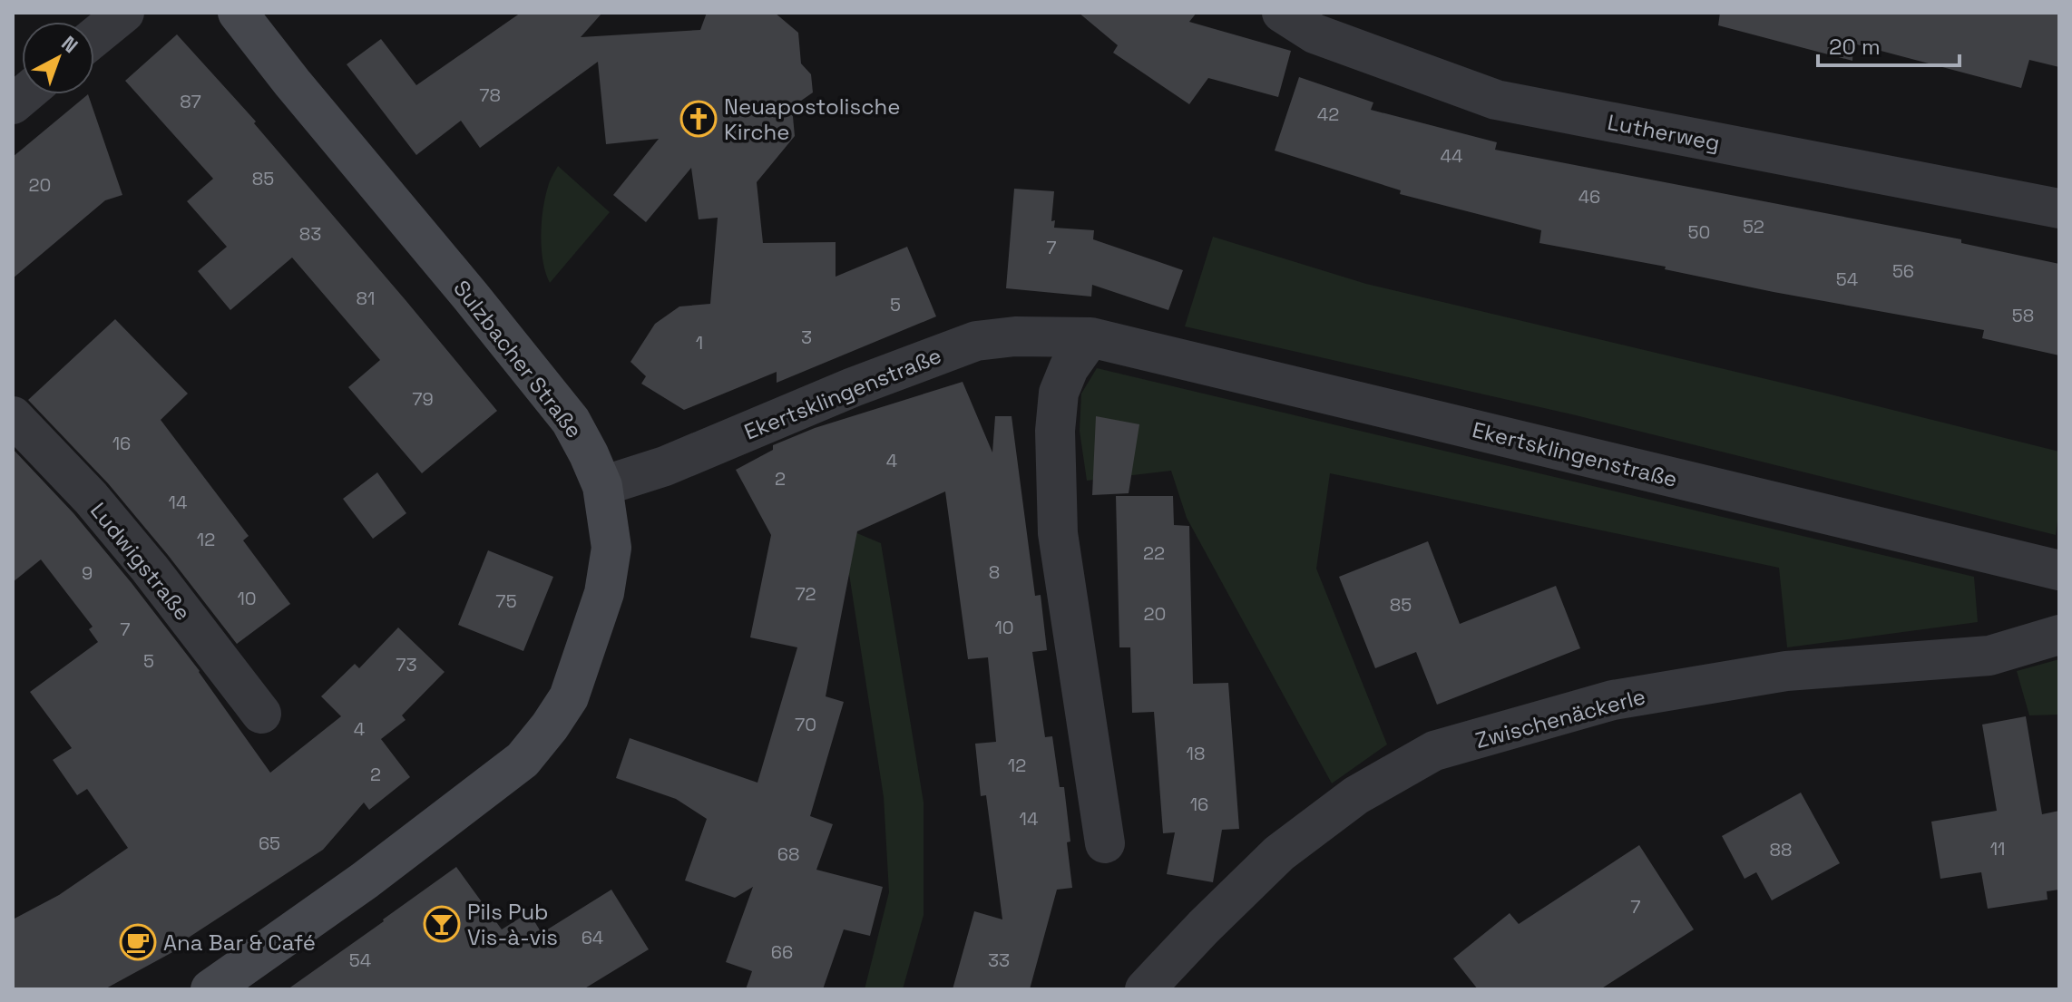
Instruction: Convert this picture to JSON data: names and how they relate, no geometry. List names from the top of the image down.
{
  "streets": {
    "street": [
      "Lutherweg",
      "Sulzbacher Straße",
      "Ekertsklingenstraße",
      "Ludwigstraße",
      "Zwischenäckerle"
    ]
  },
  "crossings": [
    ["Sulzbacher Straße", "Ekertsklingenstraße"]
  ],
  "places": {
    "church": ["Neuapostolische Kirche"],
    "bar": ["Pils Pub Vis-à-vis"],
    "cafe": ["Ana Bar & Café"]
  },
  "house_numbers": [
    "78",
    "87",
    "42",
    "44",
    "85",
    "20",
    "46",
    "52",
    "50",
    "83",
    "7",
    "56",
    "54",
    "81",
    "5",
    "58",
    "3",
    "1",
    "79",
    "16",
    "4",
    "2",
    "14",
    "12",
    "22",
    "8",
    "9",
    "72",
    "10",
    "75",
    "85",
    "20",
    "10",
    "7",
    "5",
    "73",
    "70",
    "4",
    "18",
    "12",
    "2",
    "16",
    "14",
    "65",
    "11",
    "88",
    "68",
    "7",
    "64",
    "66",
    "54",
    "33"
  ],
  "scale_bar": "20 m",
  "north": "top right"
}
